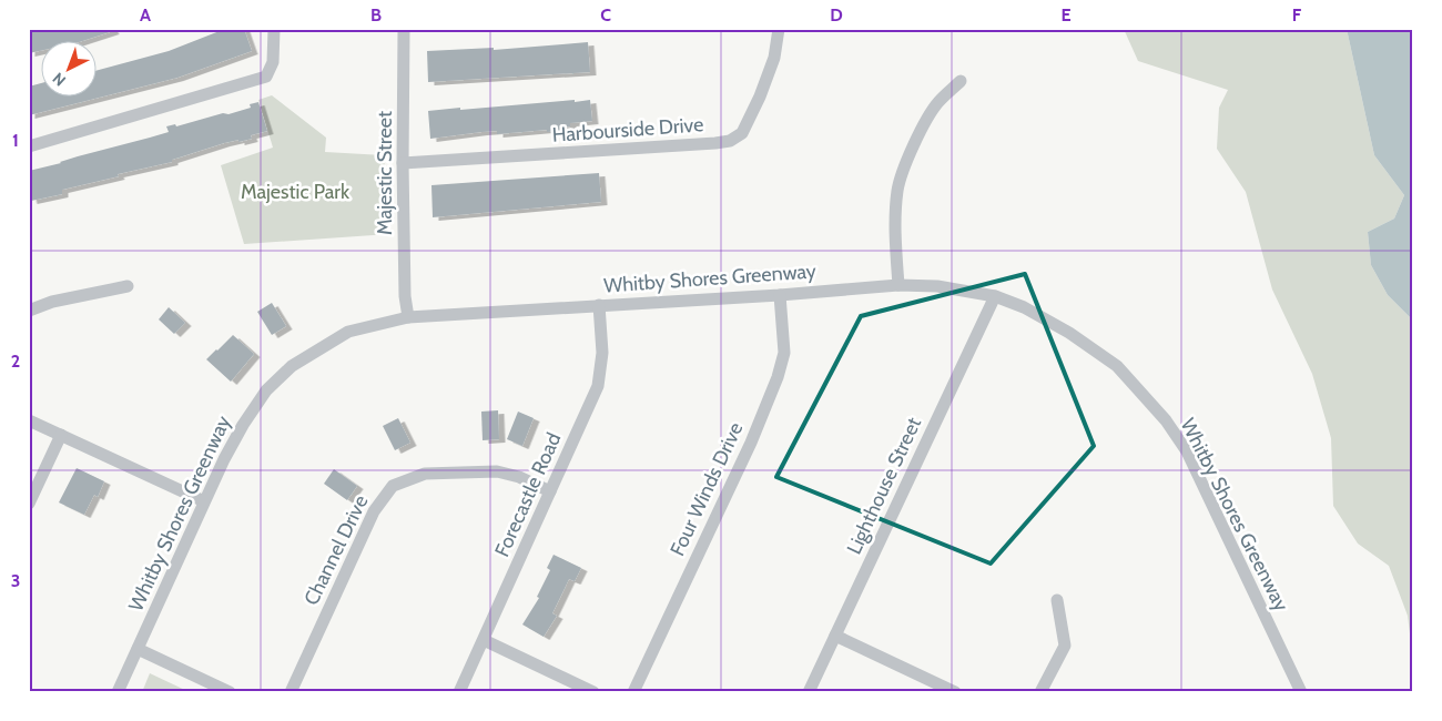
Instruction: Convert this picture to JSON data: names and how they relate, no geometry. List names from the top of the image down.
{
  "streets": {
    "street": [
      "Harbourside Drive",
      "Majestic Street",
      "Whitby Shores Greenway",
      "Lighthouse Street",
      "Four Winds Drive",
      "Forecastle Road",
      "Channel Drive"
    ]
  },
  "crossings": [
    ["Harbourside Drive", "Majestic Street"],
    ["Majestic Street", "Whitby Shores Greenway"],
    ["Whitby Shores Greenway", "Lighthouse Street"],
    ["Whitby Shores Greenway", "Four Winds Drive"],
    ["Whitby Shores Greenway", "Forecastle Road"],
    ["Forecastle Road", "Channel Drive"]
  ],
  "parks": ["Majestic Park"],
  "north": "bottom left",
  "grid": {
    "columns": [
      "A",
      "B",
      "C",
      "D",
      "E",
      "F"
    ],
    "rows": ["1", "2", "3"]
  }
}
